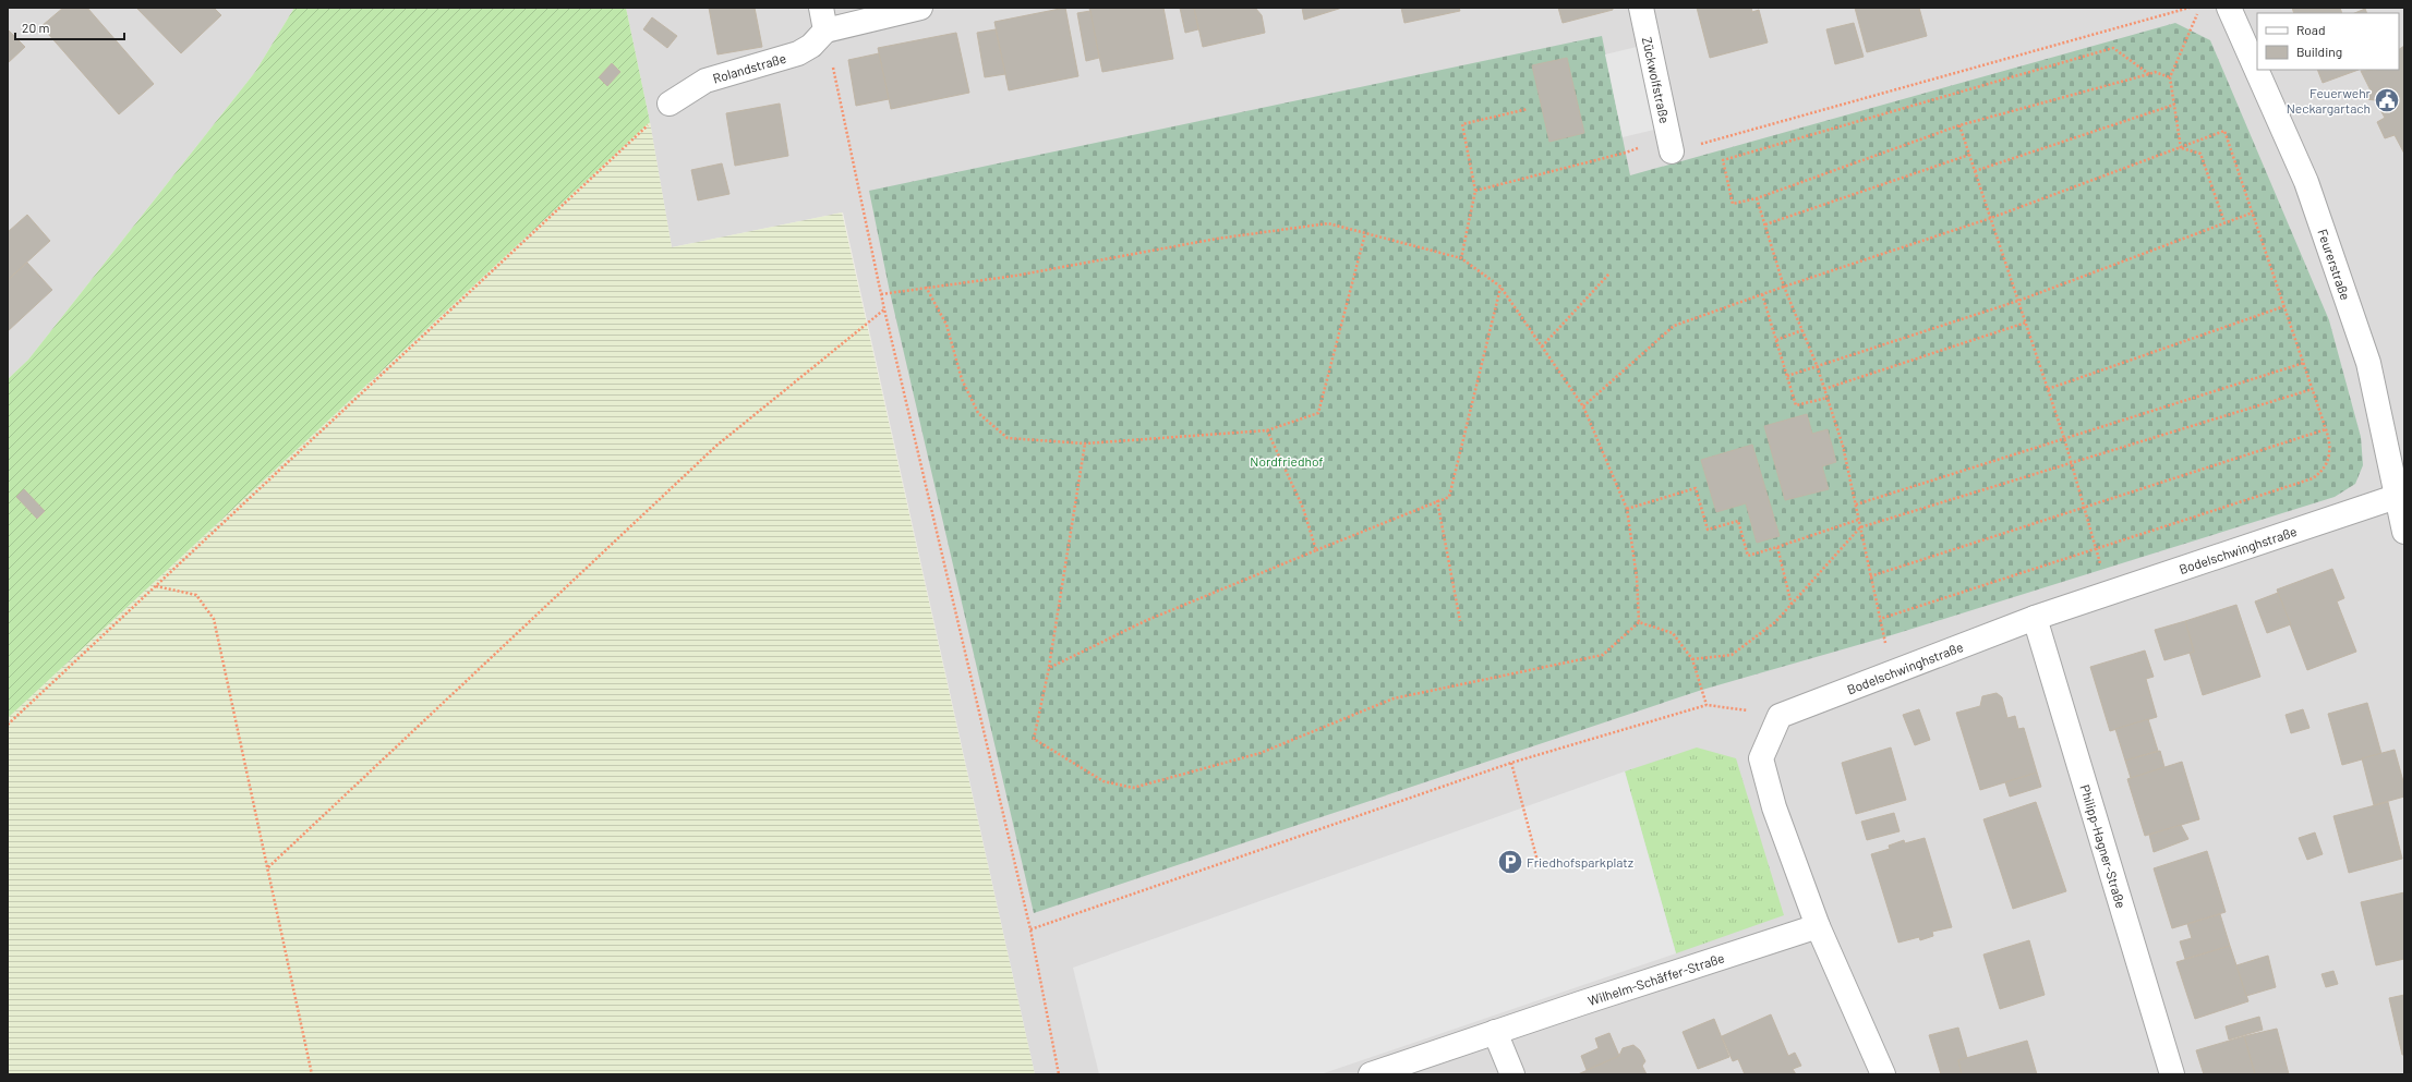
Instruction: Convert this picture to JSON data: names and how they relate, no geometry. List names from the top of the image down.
{
  "streets": {
    "street": [
      "Rolandstraße",
      "Zückwolfstraße",
      "Feurerstraße",
      "Bodelschwinghstraße",
      "Philipp-Hagner-Straße",
      "Wilhelm-Schäffer-Straße"
    ]
  },
  "crossings": [
    ["Feurerstraße", "Bodelschwinghstraße"],
    ["Bodelschwinghstraße", "Philipp-Hagner-Straße"]
  ],
  "parks": ["Nordfriedhof"],
  "places": {
    "public building": ["Feuerwehr Neckargartach"],
    "parking": ["Friedhofsparkplatz"]
  },
  "legend": ["Road", "Building"],
  "scale_bar": "20 m"
}
